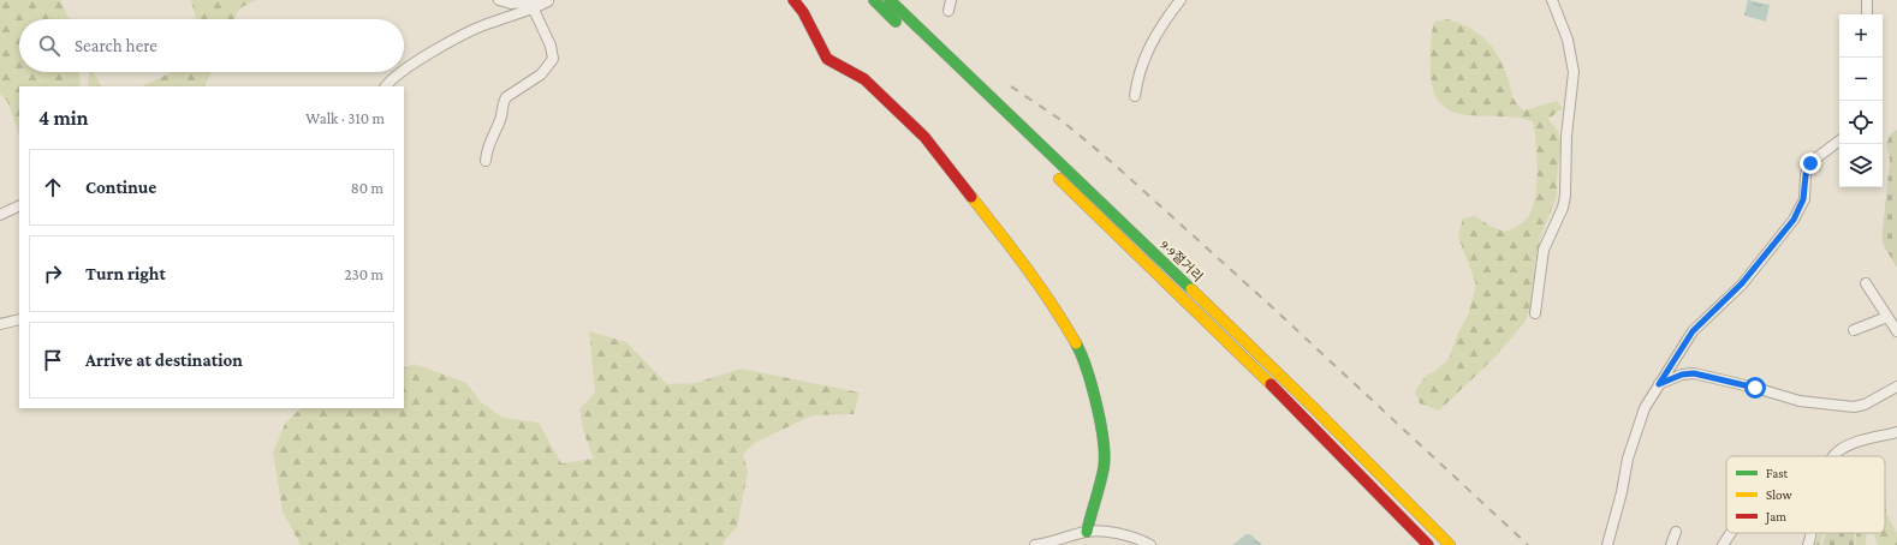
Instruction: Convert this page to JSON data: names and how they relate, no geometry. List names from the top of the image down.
{
  "streets": {
    "main road": ["9·9절거리"]
  },
  "legend": ["Fast", "Slow", "Jam"],
  "page": {
    "map_buttons": ["+", "−"],
    "search": "Search here",
    "heading": ["4 min", "Walk · 310 m"],
    "list": [
      ["Continue", "80 m"],
      ["Turn right", "230 m"],
      "Arrive at destination"
    ]
  }
}
